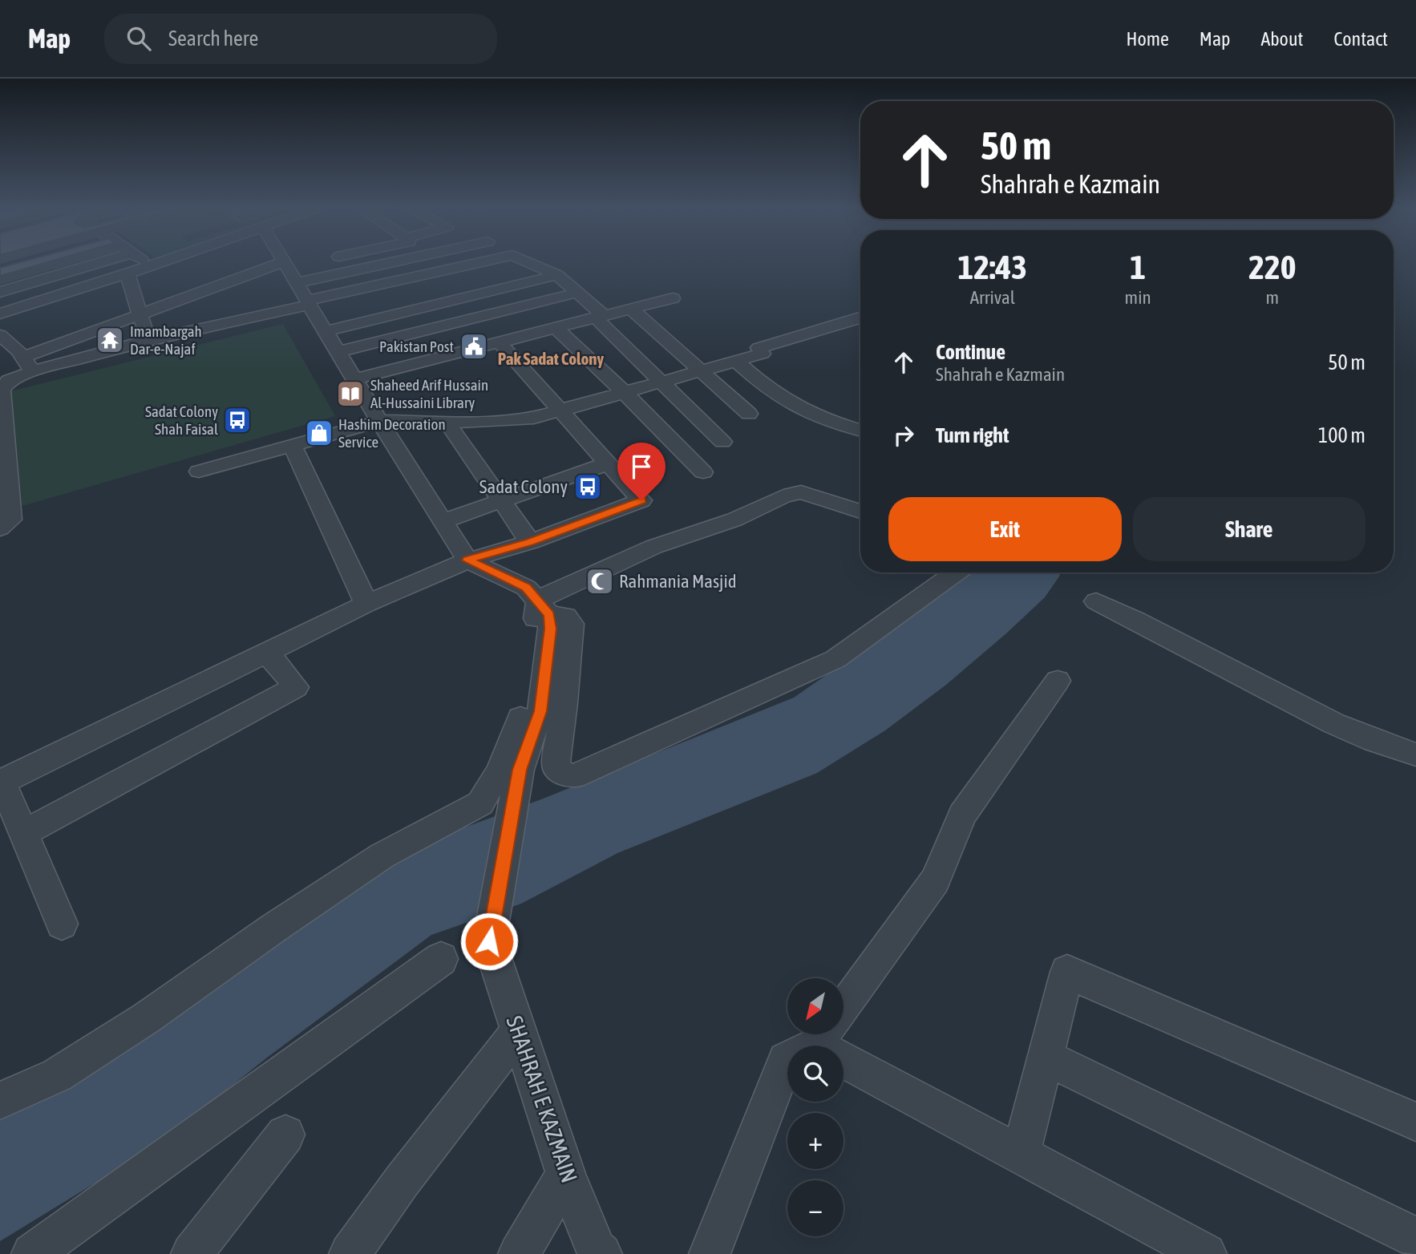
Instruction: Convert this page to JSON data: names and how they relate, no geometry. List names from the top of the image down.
{
  "streets": {
    "street": ["SHAHRAH E KAZMAIN"]
  },
  "districts": ["Pak Sadat Colony"],
  "places": {
    "temple": ["Imambargah Dar-e-Najaf"],
    "public building": ["Pakistan Post"],
    "library": ["Shaheed Arif Hussain Al-Hussaini Library"],
    "bus stop": ["Sadat Colony Shah Faisal", "Sadat Colony"],
    "shop": ["Hashim Decoration Service"],
    "mosque": ["Rahmania Masjid"]
  },
  "north": "bottom left",
  "page": {
    "header": "Map",
    "search": "Search here",
    "nav": [
      "Home",
      "Map",
      "About",
      "Contact"
    ],
    "turn": ["50 m", "Shahrah e Kazmain"],
    "eta": [
      "12:43",
      "Arrival",
      "1",
      "min",
      "220",
      "m"
    ],
    "list": [
      {
        "name": "Continue",
        "note": "Shahrah e Kazmain",
        "value": "50 m"
      },
      {
        "name": "Turn right",
        "value": "100 m"
      }
    ],
    "buttons": ["Exit", "Share"],
    "map_buttons": ["+", "−"]
  }
}
